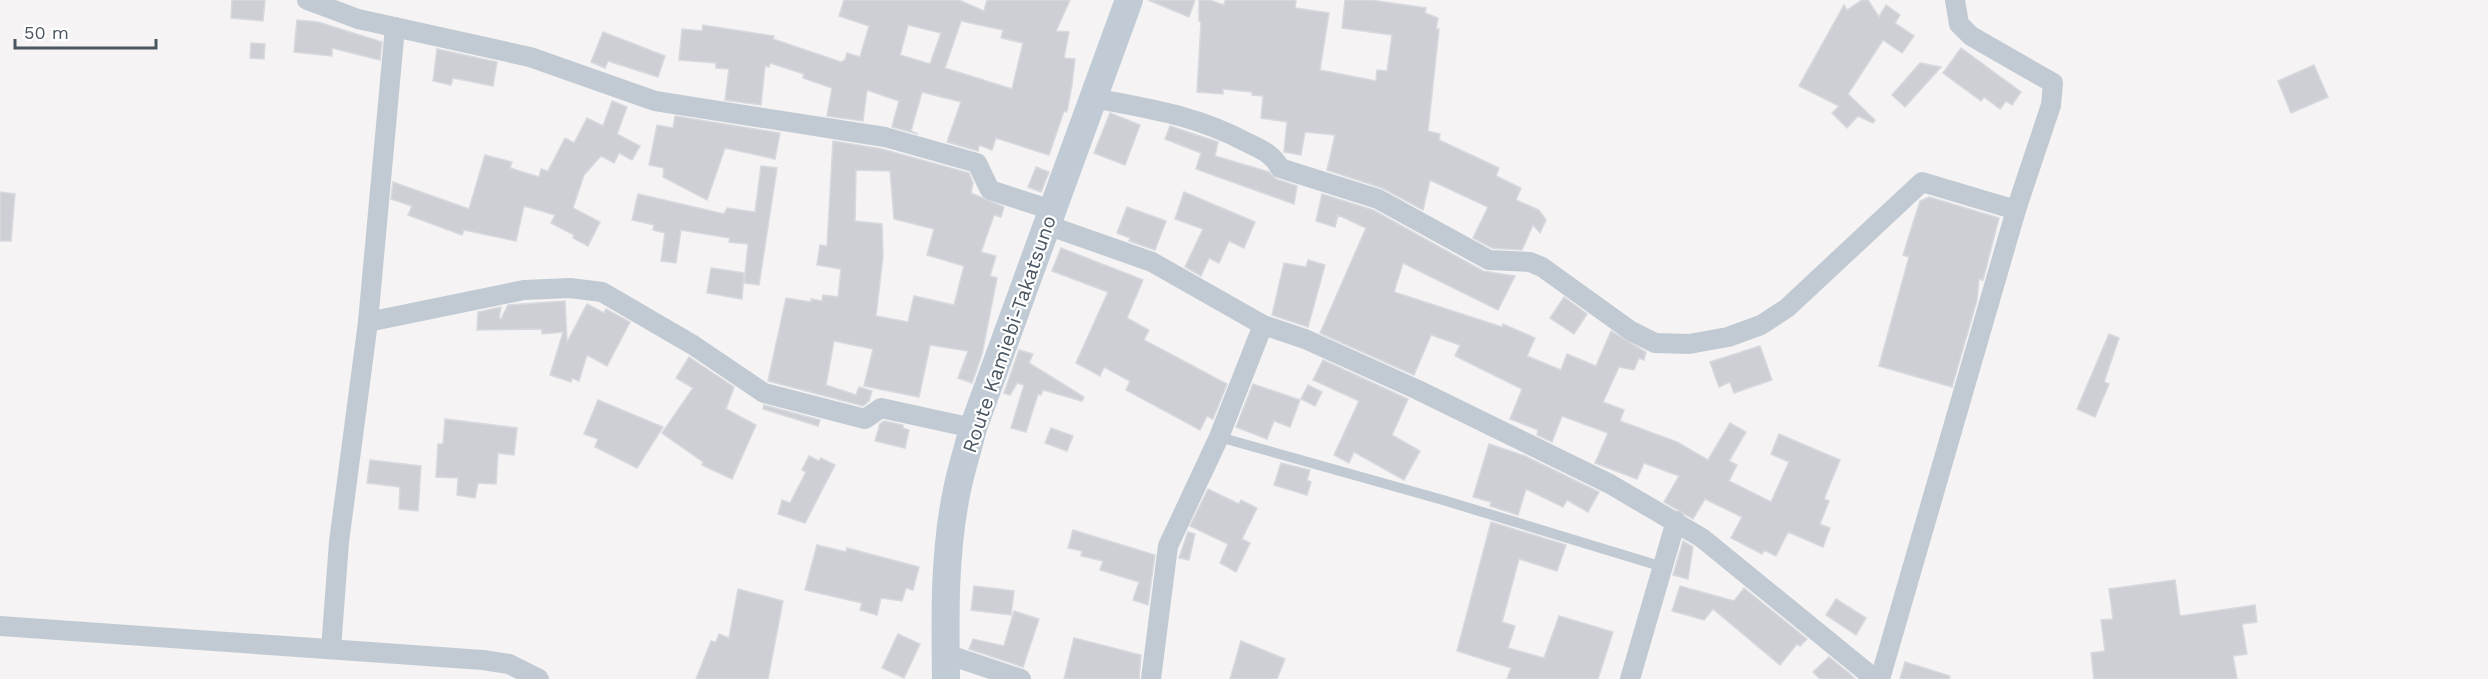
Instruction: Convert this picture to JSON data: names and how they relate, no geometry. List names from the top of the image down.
{
  "streets": {
    "main road": ["Route Kamiebi-Takatsuno"]
  },
  "scale_bar": "50 m"
}
